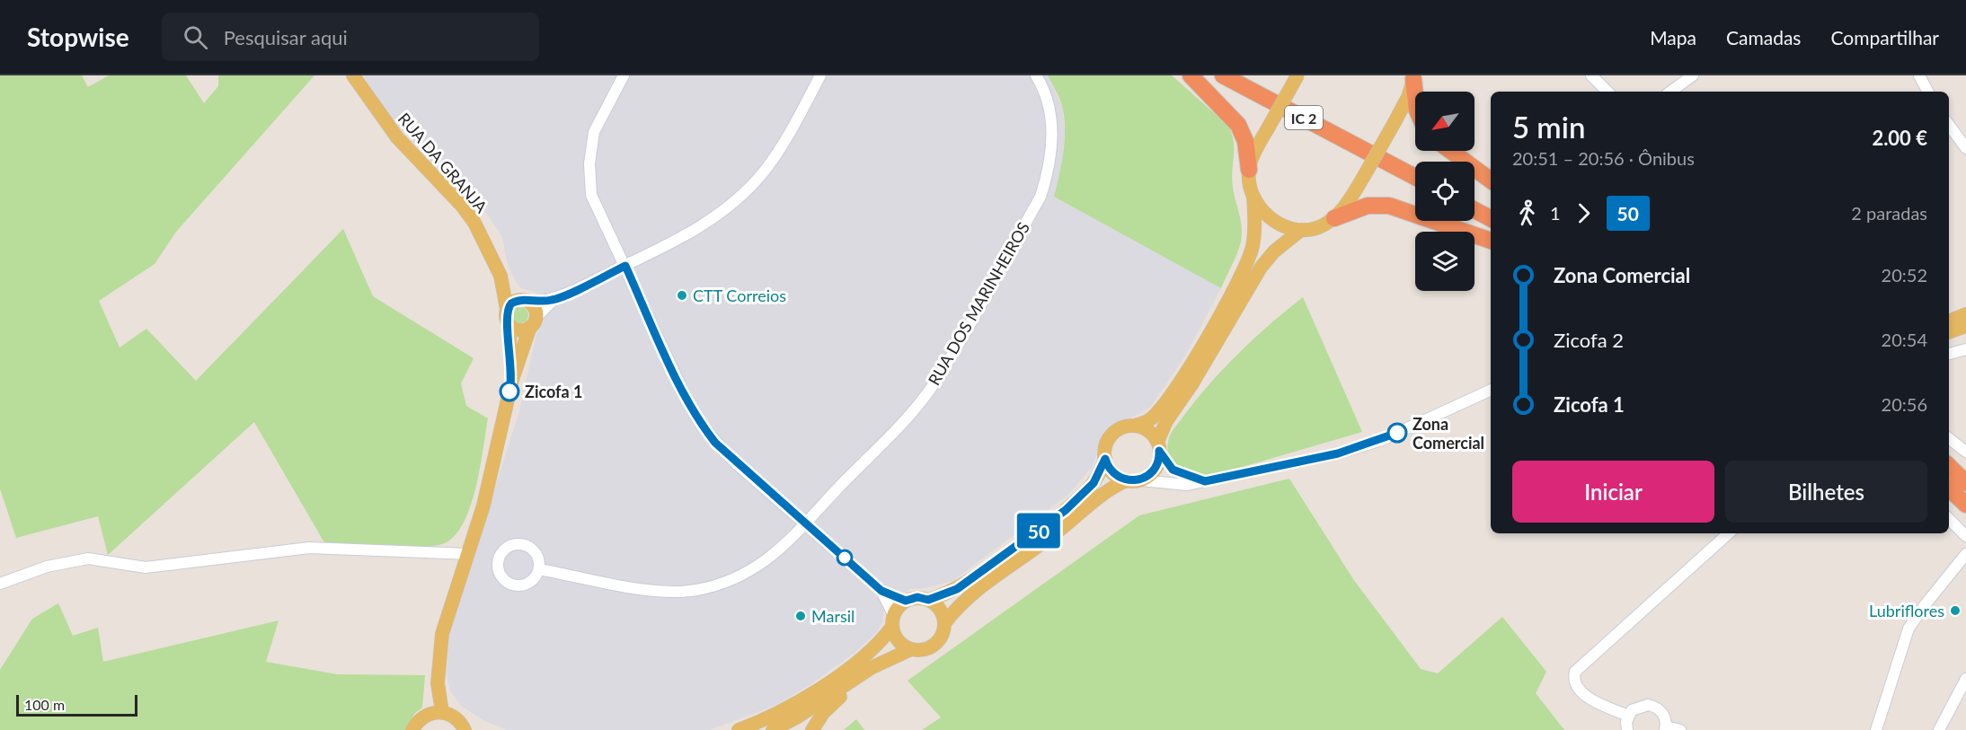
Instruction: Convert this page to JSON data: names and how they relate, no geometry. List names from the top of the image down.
{
  "streets": {
    "highway": ["IC 2"],
    "main road": ["RUA DA GRANJA"],
    "street": ["RUA DOS MARINHEIROS"]
  },
  "places": [
    "CTT Correios",
    "Zicofa 1",
    "Zona Comercial",
    "Lubriflores",
    "Marsil"
  ],
  "lines": ["bus line 50"],
  "scale_bar": "100 m",
  "north": "bottom left",
  "page": {
    "header": "Stopwise",
    "search": "Pesquisar aqui",
    "nav": ["Mapa", "Camadas", "Compartilhar"],
    "on_map": "50",
    "heading": ["5 min", "20:51 – 20:56 · Ônibus", "2.00 €"],
    "legs": ["1", "50", "2 paradas"],
    "list": [
      {
        "name": "Zona Comercial",
        "value": "20:52"
      },
      {
        "name": "Zicofa 2",
        "value": "20:54"
      },
      {
        "name": "Zicofa 1",
        "value": "20:56"
      }
    ],
    "buttons": ["Iniciar", "Bilhetes"],
    "scale": "100 m"
  }
}
